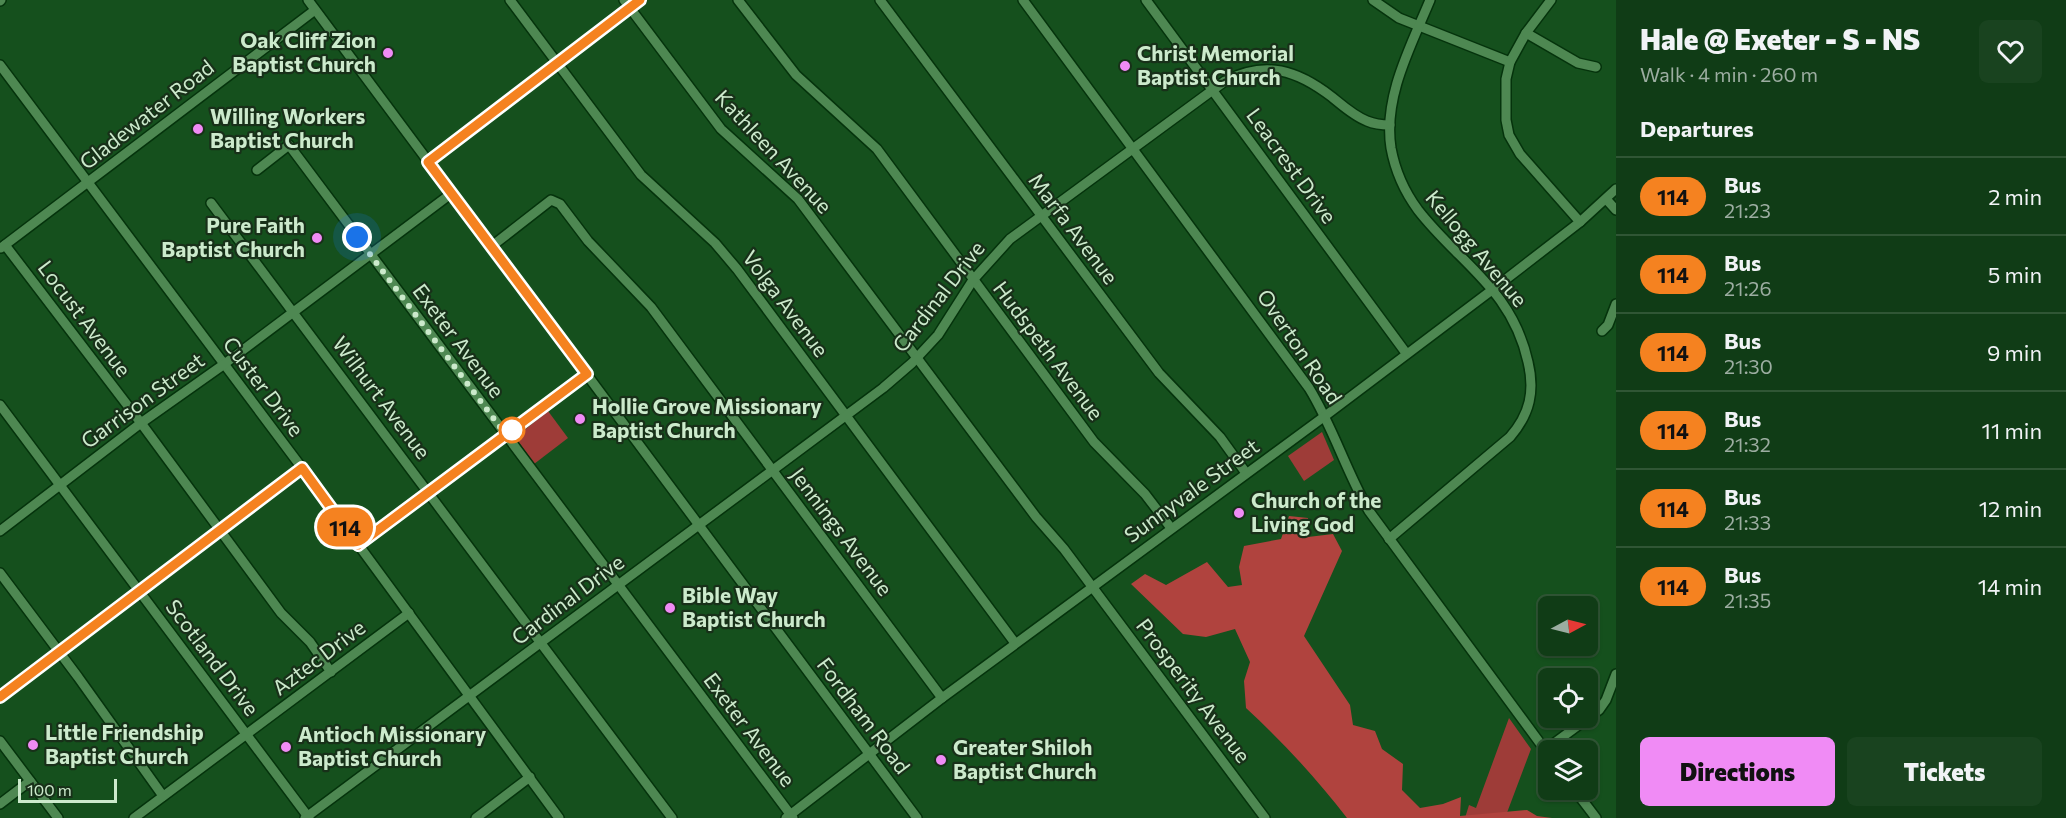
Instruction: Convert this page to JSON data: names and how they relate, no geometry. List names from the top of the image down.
{
  "streets": {
    "street": [
      "Gladewater Road",
      "Kathleen Avenue",
      "Leacrest Drive",
      "Marfa Avenue",
      "Kellogg Avenue",
      "Cardinal Drive",
      "Volga Avenue",
      "Locust Avenue",
      "Exeter Avenue",
      "Overton Road",
      "Hudspeth Avenue",
      "Custer Drive",
      "Wilhurt Avenue",
      "Garrison Street",
      "Sunnyvale Street",
      "Jennings Avenue",
      "Scotland Drive",
      "Aztec Drive",
      "Prosperity Avenue",
      "Fordham Road"
    ]
  },
  "crossings": [
    ["Gladewater Road", "Locust Avenue"],
    ["Gladewater Road", "Custer Drive"],
    ["Gladewater Road", "Fordham Road"],
    ["Kathleen Avenue", "Cardinal Drive"],
    ["Kathleen Avenue", "Sunnyvale Street"],
    ["Kathleen Avenue", "Prosperity Avenue"],
    ["Leacrest Drive", "Cardinal Drive"],
    ["Leacrest Drive", "Sunnyvale Street"],
    ["Marfa Avenue", "Cardinal Drive"],
    ["Marfa Avenue", "Sunnyvale Street"],
    ["Kellogg Avenue", "Cardinal Drive"],
    ["Kellogg Avenue", "Overton Road"],
    ["Kellogg Avenue", "Sunnyvale Street"],
    ["Cardinal Drive", "Volga Avenue"],
    ["Cardinal Drive", "Exeter Avenue"],
    ["Cardinal Drive", "Overton Road"],
    ["Cardinal Drive", "Hudspeth Avenue"],
    ["Cardinal Drive", "Custer Drive"],
    ["Cardinal Drive", "Wilhurt Avenue"],
    ["Cardinal Drive", "Jennings Avenue"],
    ["Cardinal Drive", "Scotland Drive"],
    ["Cardinal Drive", "Fordham Road"],
    ["Volga Avenue", "Sunnyvale Street"],
    ["Locust Avenue", "Garrison Street"],
    ["Locust Avenue", "Aztec Drive"],
    ["Exeter Avenue", "Garrison Street"],
    ["Exeter Avenue", "Sunnyvale Street"],
    ["Overton Road", "Sunnyvale Street"],
    ["Hudspeth Avenue", "Sunnyvale Street"],
    ["Custer Drive", "Garrison Street"],
    ["Custer Drive", "Aztec Drive"],
    ["Wilhurt Avenue", "Garrison Street"],
    ["Garrison Street", "Scotland Drive"],
    ["Garrison Street", "Fordham Road"],
    ["Sunnyvale Street", "Jennings Avenue"],
    ["Sunnyvale Street", "Prosperity Avenue"],
    ["Sunnyvale Street", "Fordham Road"],
    ["Jennings Avenue", "Fordham Road"],
    ["Scotland Drive", "Aztec Drive"]
  ],
  "places": [
    "Oak Cliff Zion Baptist Church",
    "Christ Memorial Baptist Church",
    "Willing Workers Baptist Church",
    "Pure Faith Baptist Church",
    "Hollie Grove Missionary Baptist Church",
    "Church of the Living God",
    "Bible Way Baptist Church",
    "Little Friendship Baptist Church",
    "Antioch Missionary Baptist Church",
    "Greater Shiloh Baptist Church"
  ],
  "lines": ["bus line 114"],
  "scale_bar": "100 m",
  "north": "right",
  "page": {
    "on_map": "114",
    "heading": [
      ["Hale @ Exeter - S - NS", "Walk · 4 min · 260 m"],
      "Departures"
    ],
    "list": [
      {
        "mark": "114",
        "name": "Bus",
        "note": "21:23",
        "value": "2 min"
      },
      {
        "mark": "114",
        "name": "Bus",
        "note": "21:26",
        "value": "5 min"
      },
      {
        "mark": "114",
        "name": "Bus",
        "note": "21:30",
        "value": "9 min"
      },
      {
        "mark": "114",
        "name": "Bus",
        "note": "21:32",
        "value": "11 min"
      },
      {
        "mark": "114",
        "name": "Bus",
        "note": "21:33",
        "value": "12 min"
      },
      {
        "mark": "114",
        "name": "Bus",
        "note": "21:35",
        "value": "14 min"
      }
    ],
    "buttons": ["Directions", "Tickets"],
    "scale": "100 m"
  }
}
